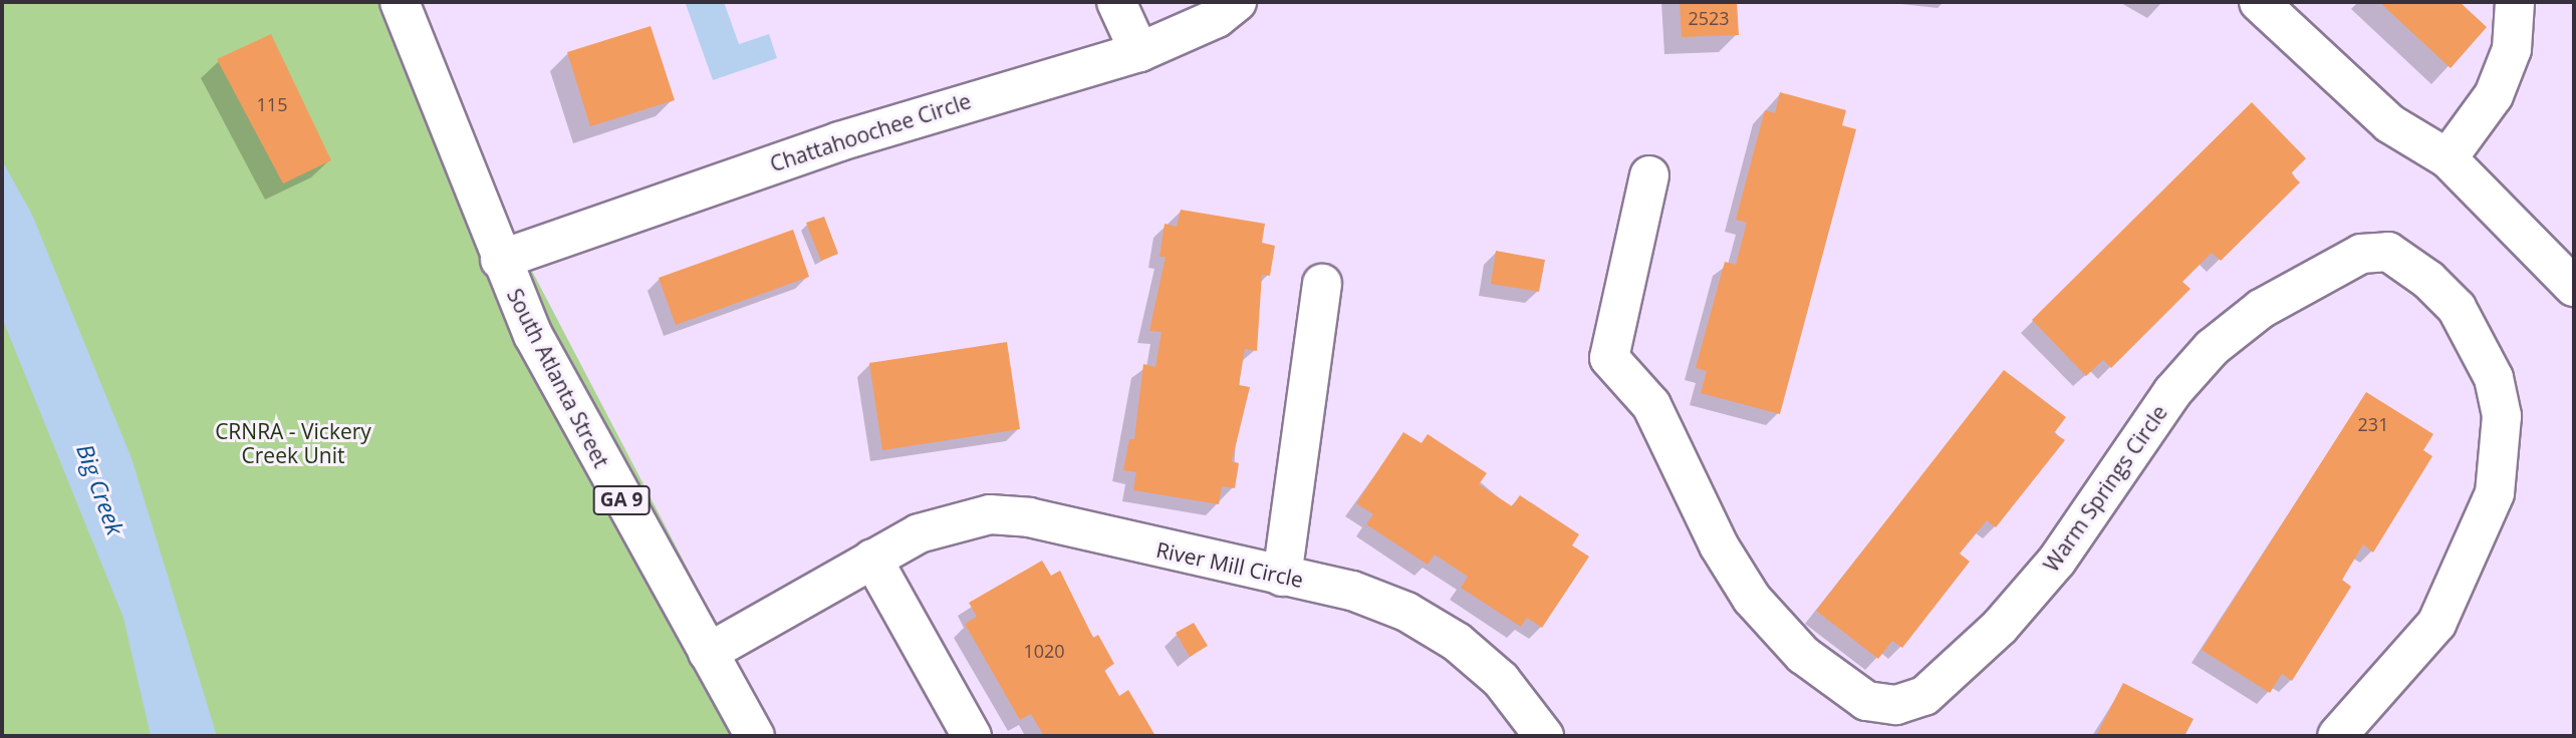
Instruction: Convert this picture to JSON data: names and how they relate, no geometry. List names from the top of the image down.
{
  "streets": {
    "street": [
      "Chattahoochee Circle",
      "South Atlanta Street",
      "Warm Springs Circle",
      "GA 9",
      "River Mill Circle"
    ]
  },
  "crossings": [
    ["Chattahoochee Circle", "South Atlanta Street"],
    ["South Atlanta Street", "River Mill Circle"]
  ],
  "water": ["Big Creek"],
  "parks": ["CRNRA - Vickery Creek Unit"],
  "house_numbers": [
    "2523",
    "115",
    "231",
    "1020"
  ]
}
